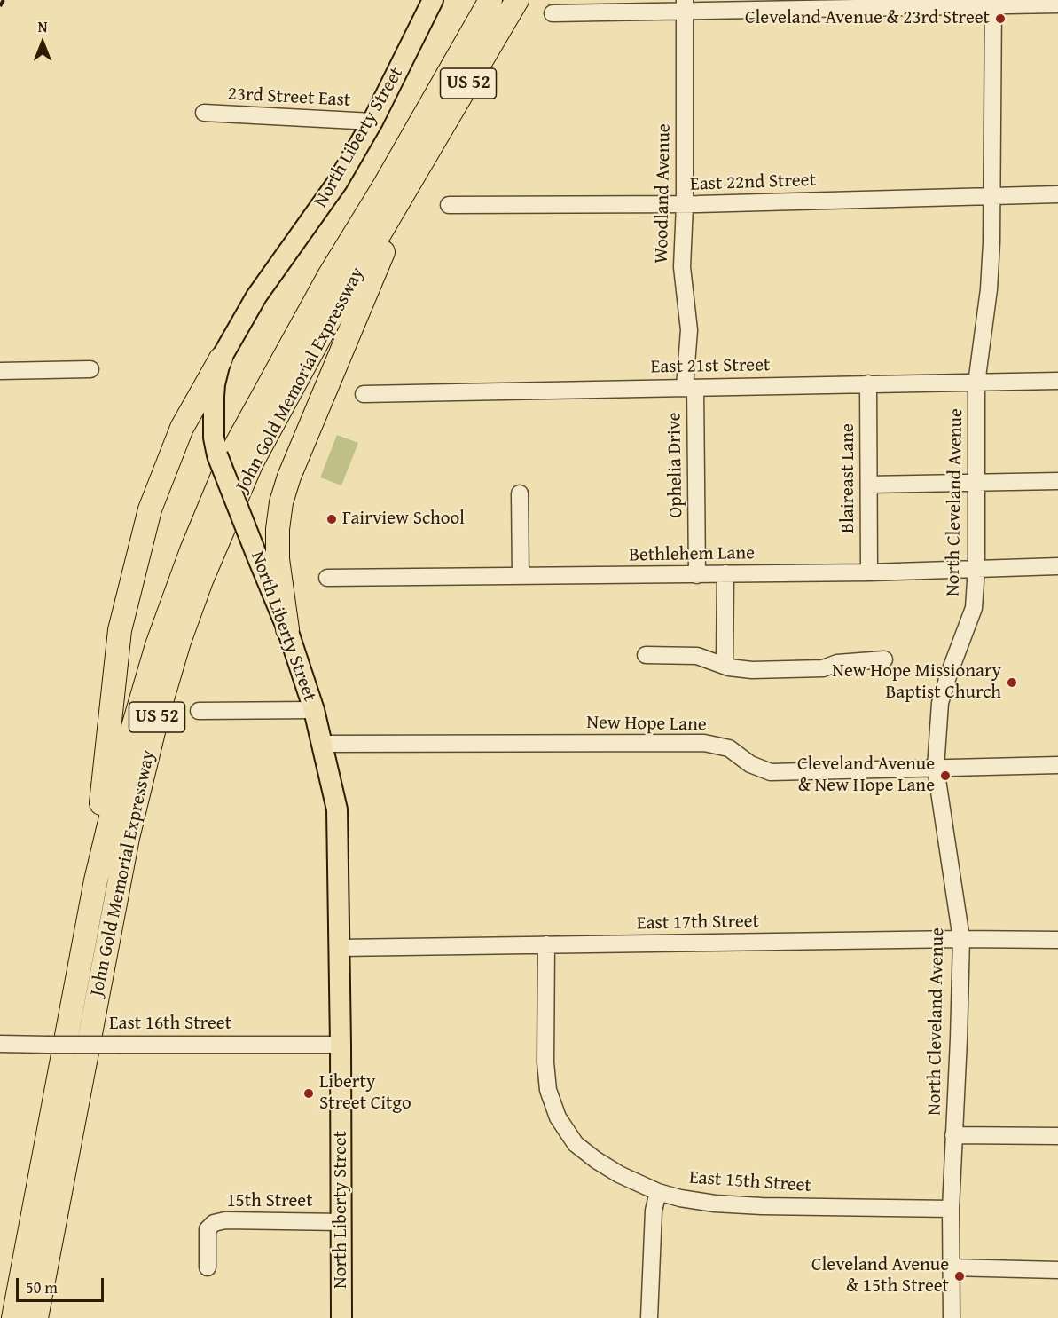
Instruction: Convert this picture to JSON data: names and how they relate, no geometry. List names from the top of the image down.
{
  "streets": {
    "highway": ["US 52", "John Gold Memorial Expressway"],
    "main road": ["North Liberty Street"],
    "street": [
      "23rd Street East",
      "East 22nd Street",
      "Woodland Avenue",
      "East 21st Street",
      "Ophelia Drive",
      "Blaireast Lane",
      "North Cleveland Avenue",
      "Bethlehem Lane",
      "New Hope Lane",
      "East 17th Street",
      "East 16th Street",
      "East 15th Street",
      "15th Street"
    ]
  },
  "crossings": [
    ["23rd Street East", "North Liberty Street"],
    ["North Liberty Street", "New Hope Lane"],
    ["North Liberty Street", "East 17th Street"],
    ["North Liberty Street", "East 16th Street"],
    ["North Liberty Street", "15th Street"],
    ["East 22nd Street", "Woodland Avenue"],
    ["East 22nd Street", "North Cleveland Avenue"],
    ["Woodland Avenue", "East 21st Street"],
    ["Woodland Avenue", "Ophelia Drive"],
    ["East 21st Street", "Ophelia Drive"],
    ["East 21st Street", "Blaireast Lane"],
    ["East 21st Street", "North Cleveland Avenue"],
    ["Ophelia Drive", "Bethlehem Lane"],
    ["Blaireast Lane", "Bethlehem Lane"],
    ["North Cleveland Avenue", "Bethlehem Lane"],
    ["North Cleveland Avenue", "New Hope Lane"],
    ["North Cleveland Avenue", "East 17th Street"],
    ["North Cleveland Avenue", "East 15th Street"],
    ["East 17th Street", "East 15th Street"]
  ],
  "places": [
    "Cleveland Avenue & 23rd Street",
    "Fairview School",
    "New Hope Missionary Baptist Church",
    "Cleveland Avenue & New Hope Lane",
    "Liberty Street Citgo",
    "Cleveland Avenue & 15th Street"
  ],
  "scale_bar": "50 m",
  "north": "top"
}
